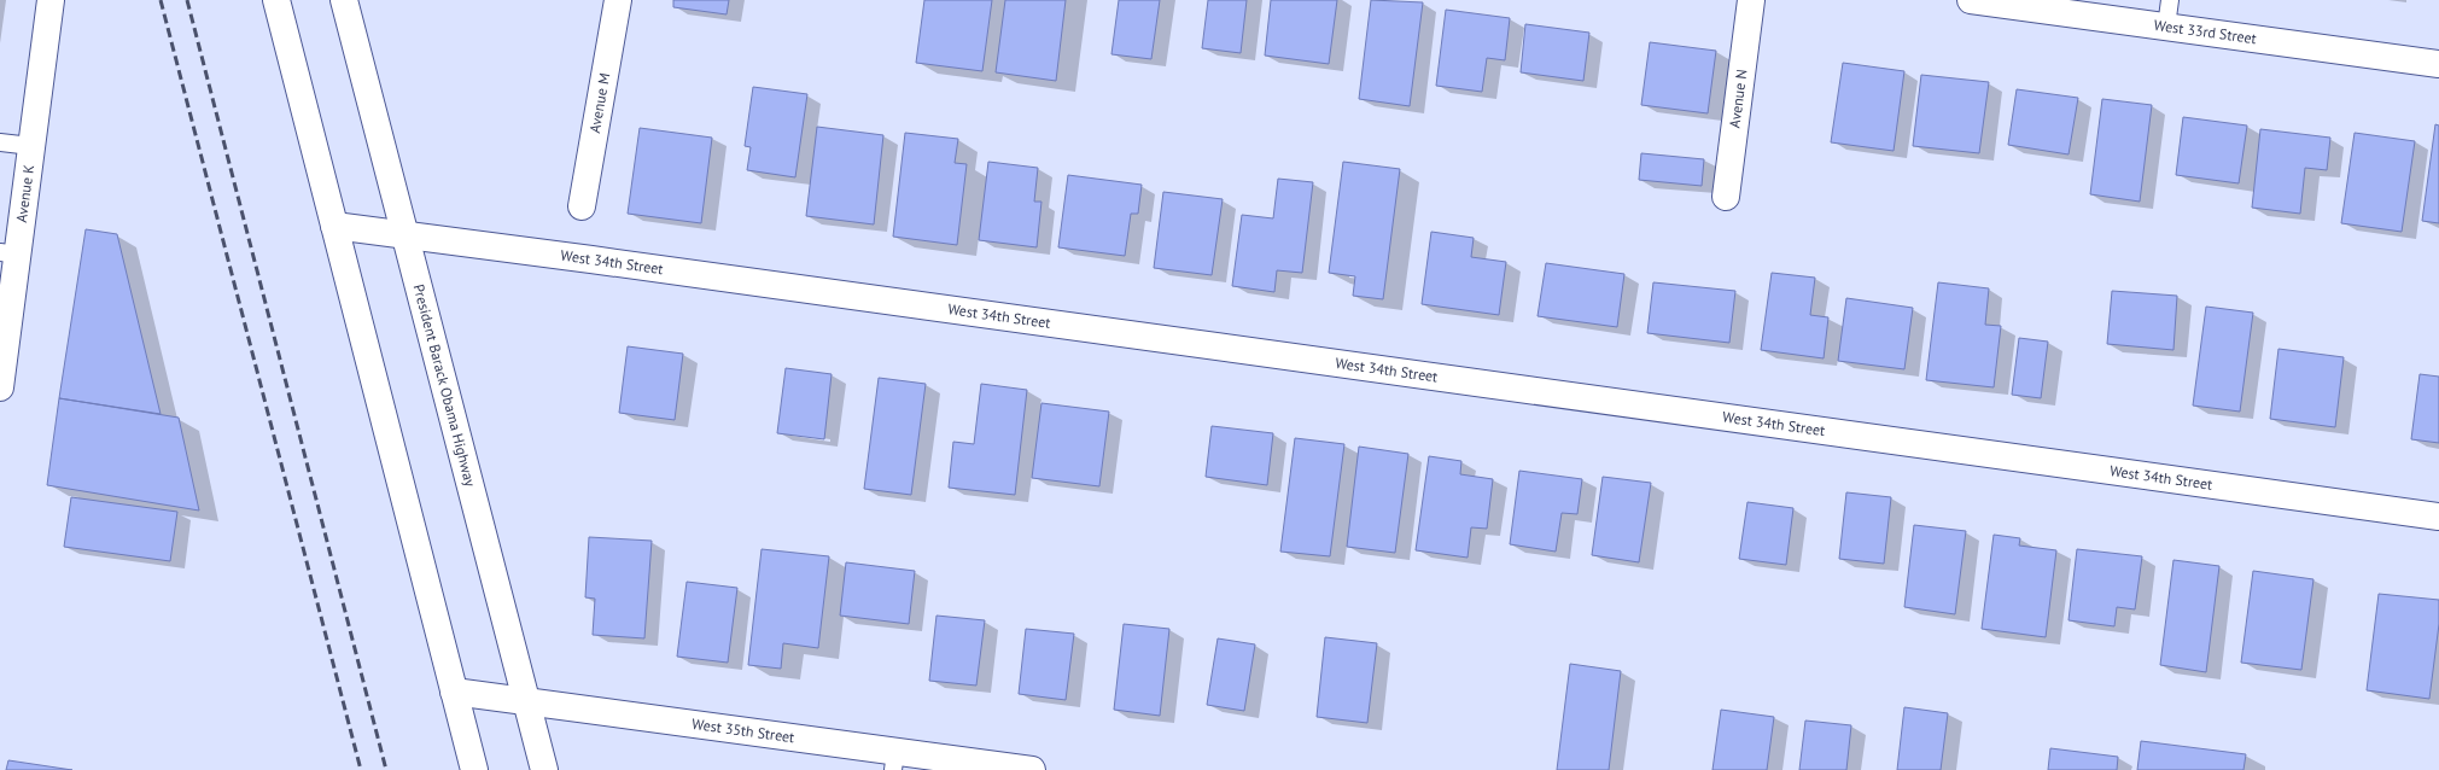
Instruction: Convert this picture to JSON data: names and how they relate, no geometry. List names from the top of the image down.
{
  "streets": {
    "street": [
      "West 33rd Street",
      "Avenue N",
      "Avenue M",
      "Avenue K",
      "West 34th Street",
      "President Barack Obama Highway",
      "West 35th Street"
    ]
  },
  "crossings": [
    ["West 34th Street", "President Barack Obama Highway"],
    ["President Barack Obama Highway", "West 35th Street"]
  ]
}
